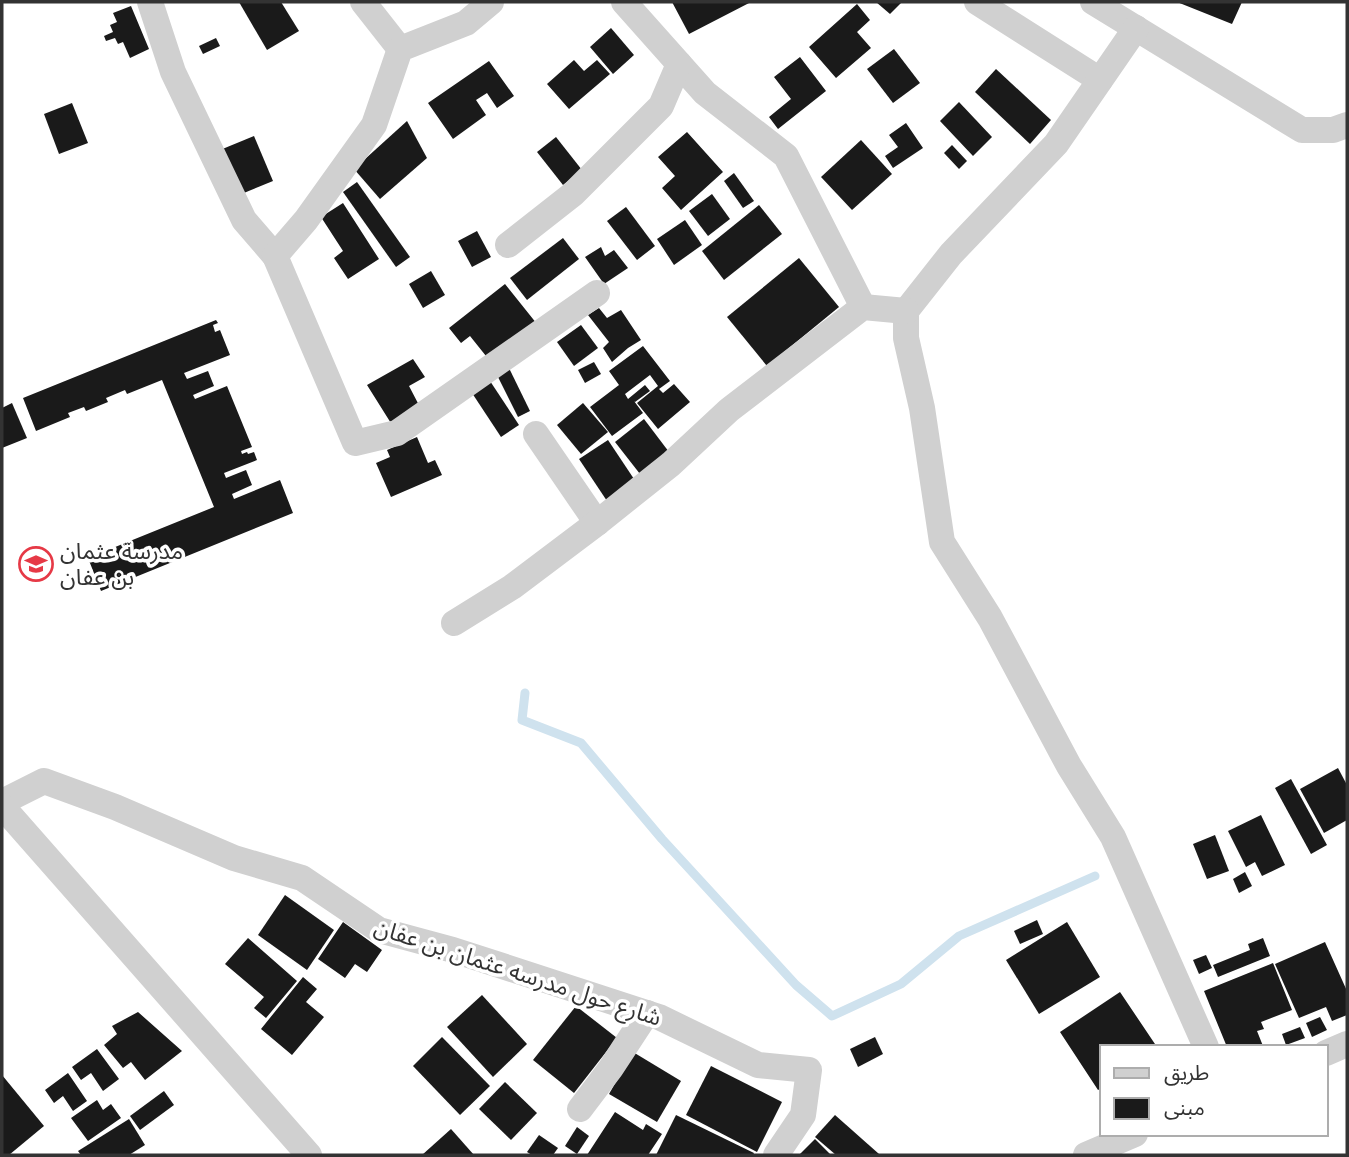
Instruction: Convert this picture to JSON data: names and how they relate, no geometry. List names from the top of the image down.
{
  "streets": {
    "street": ["شارع حول مدرسه عثمان بن عفان"]
  },
  "places": {
    "school or university": ["مدرسة عثمان بن عفان"]
  },
  "legend": ["طريق", "مبنى"]
}
